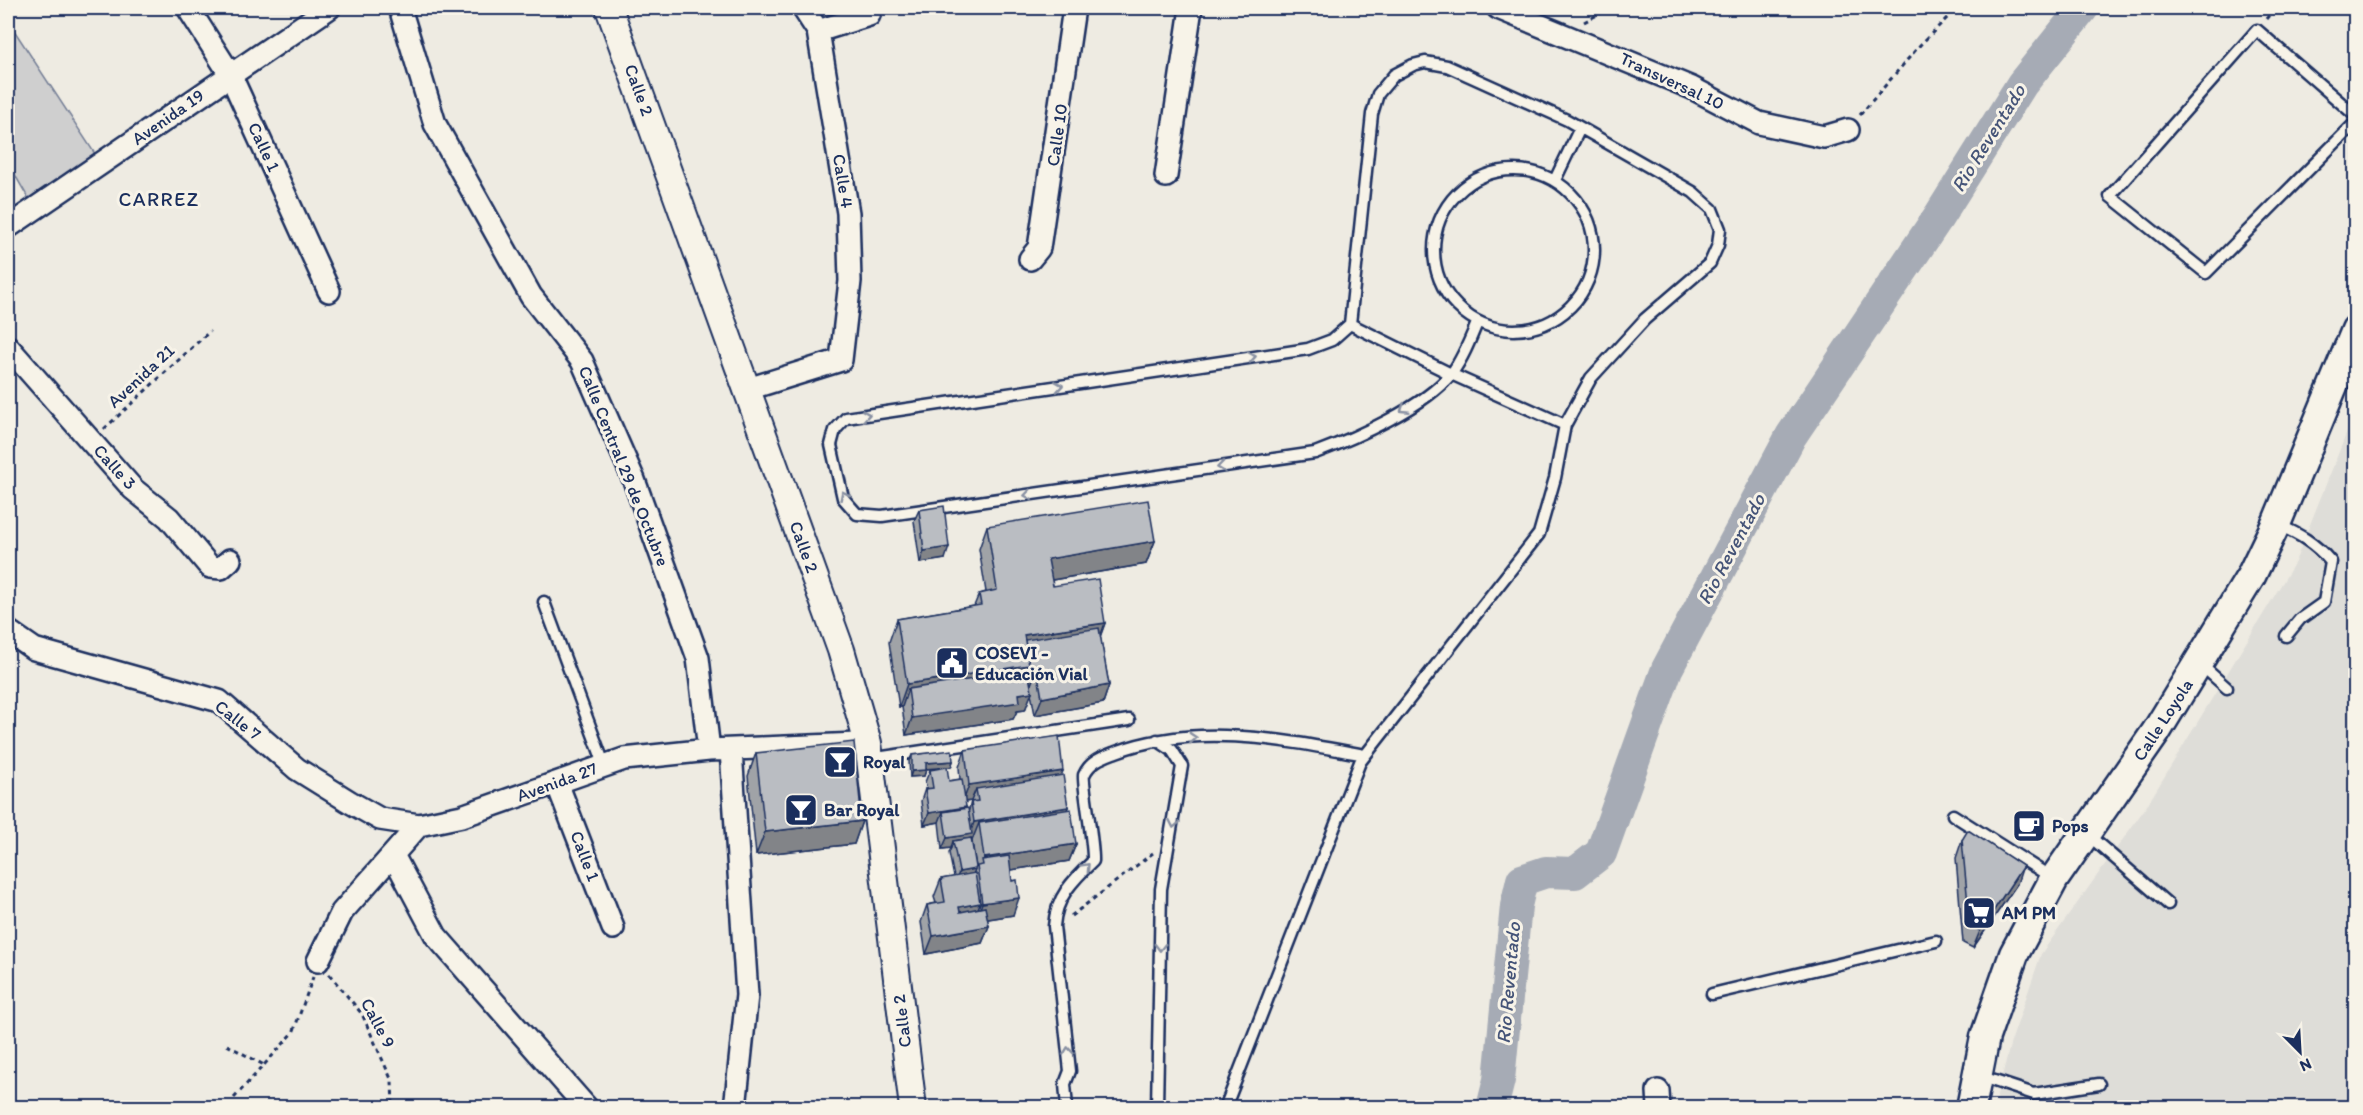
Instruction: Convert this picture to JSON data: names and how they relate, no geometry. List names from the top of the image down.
{
  "streets": {
    "main road": ["Calle Loyola"],
    "street": [
      "Transversal 10",
      "Calle 2",
      "Avenida 19",
      "Calle 10",
      "Calle 1",
      "Calle 4",
      "Calle Central 29 de Octubre",
      "Calle 3",
      "Calle 7",
      "Avenida 27"
    ],
    "path": ["Avenida 21", "Calle 9"]
  },
  "crossings": [
    ["Calle 2", "Calle 4"],
    ["Calle 2", "Avenida 27"],
    ["Avenida 19", "Calle 1"],
    ["Calle 1", "Avenida 27"],
    ["Avenida 21", "Calle 3"],
    ["Calle Central 29 de Octubre", "Avenida 27"],
    ["Calle 7", "Avenida 27"]
  ],
  "districts": ["CARREZ"],
  "water": ["Rio Reventado"],
  "places": {
    "public building": ["COSEVI - Educación Vial"],
    "bar": ["Royal", "Bar Royal"],
    "cafe": ["Pops"],
    "supermarket": ["AM PM"]
  },
  "north": "bottom right"
}
